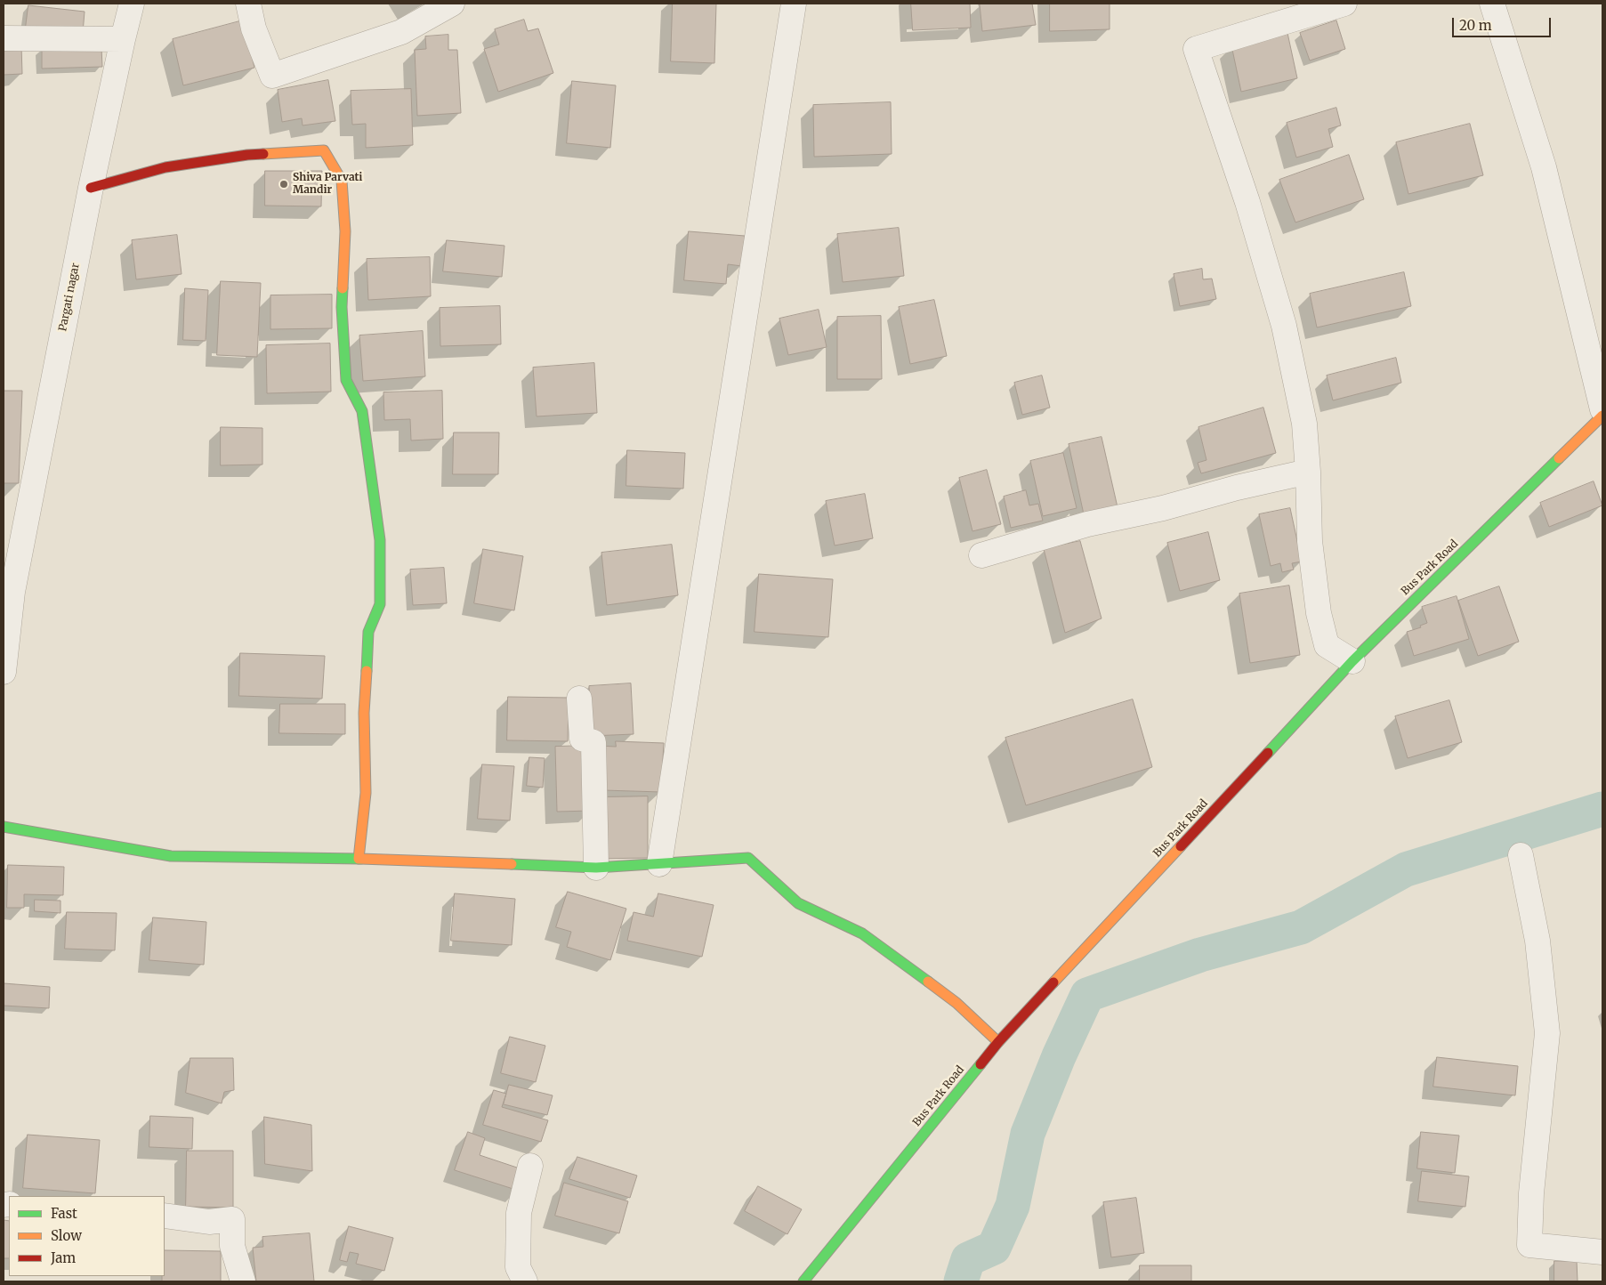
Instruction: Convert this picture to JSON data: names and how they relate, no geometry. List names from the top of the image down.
{
  "streets": {
    "street": ["Pargati nagar", "Bus Park Road"]
  },
  "places": ["Shiva Parvati Mandir"],
  "legend": ["Fast", "Slow", "Jam"],
  "scale_bar": "20 m"
}
